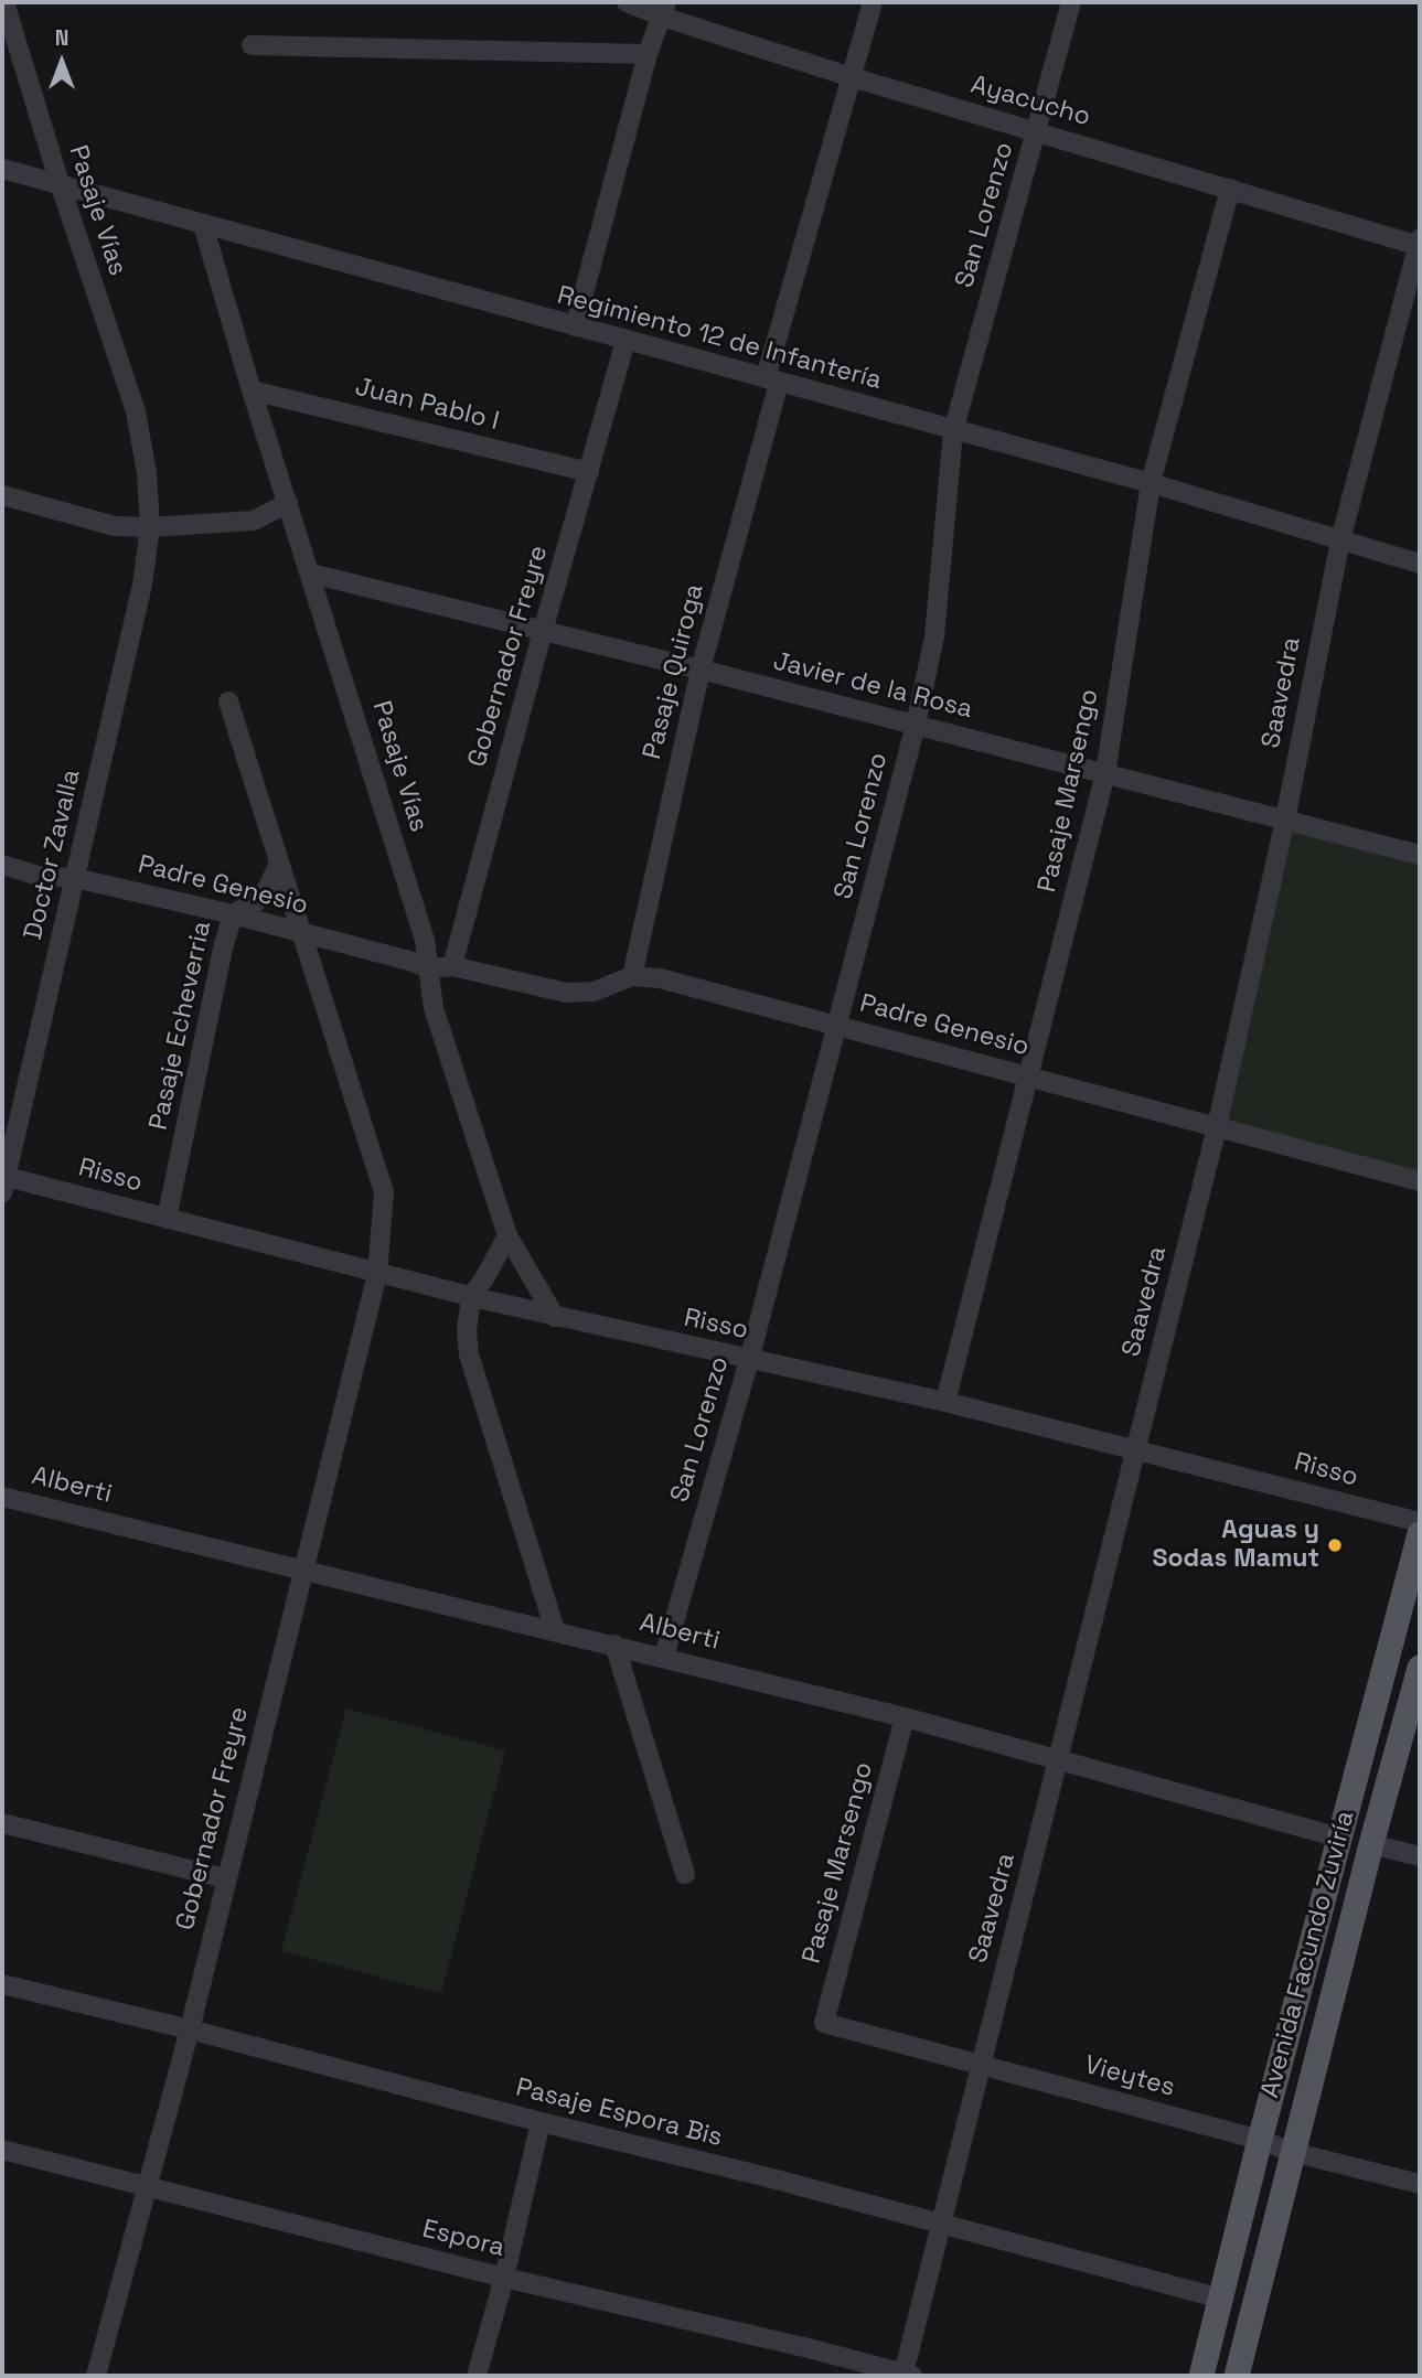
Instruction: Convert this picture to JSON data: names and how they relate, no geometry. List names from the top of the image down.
{
  "streets": {
    "main road": ["Avenida Facundo Zuviría"],
    "street": [
      "Ayacucho",
      "Pasaje Vías",
      "San Lorenzo",
      "Regimiento 12 de Infantería",
      "Juan Pablo I",
      "Gobernador Freyre",
      "Pasaje Quiroga",
      "Javier de la Rosa",
      "Saavedra",
      "Pasaje Marsengo",
      "Doctor Zavalla",
      "Padre Genesio",
      "Pasaje Echeverria",
      "Risso",
      "Alberti",
      "Vieytes",
      "Pasaje Espora Bis",
      "Espora"
    ]
  },
  "crossings": [
    ["Ayacucho", "San Lorenzo"],
    ["Ayacucho", "Pasaje Quiroga"],
    ["Ayacucho", "Saavedra"],
    ["Ayacucho", "Pasaje Marsengo"],
    ["Pasaje Vías", "Regimiento 12 de Infantería"],
    ["Pasaje Vías", "Juan Pablo I"],
    ["Pasaje Vías", "Javier de la Rosa"],
    ["Pasaje Vías", "Doctor Zavalla"],
    ["Pasaje Vías", "Padre Genesio"],
    ["Pasaje Vías", "Risso"],
    ["San Lorenzo", "Regimiento 12 de Infantería"],
    ["San Lorenzo", "Javier de la Rosa"],
    ["San Lorenzo", "Padre Genesio"],
    ["San Lorenzo", "Risso"],
    ["San Lorenzo", "Alberti"],
    ["Regimiento 12 de Infantería", "Gobernador Freyre"],
    ["Regimiento 12 de Infantería", "Pasaje Quiroga"],
    ["Regimiento 12 de Infantería", "Saavedra"],
    ["Regimiento 12 de Infantería", "Pasaje Marsengo"],
    ["Juan Pablo I", "Gobernador Freyre"],
    ["Gobernador Freyre", "Javier de la Rosa"],
    ["Gobernador Freyre", "Padre Genesio"],
    ["Gobernador Freyre", "Risso"],
    ["Gobernador Freyre", "Alberti"],
    ["Gobernador Freyre", "Pasaje Espora Bis"],
    ["Gobernador Freyre", "Espora"],
    ["Pasaje Quiroga", "Javier de la Rosa"],
    ["Pasaje Quiroga", "Padre Genesio"],
    ["Javier de la Rosa", "Saavedra"],
    ["Javier de la Rosa", "Pasaje Marsengo"],
    ["Saavedra", "Padre Genesio"],
    ["Saavedra", "Risso"],
    ["Saavedra", "Alberti"],
    ["Saavedra", "Vieytes"],
    ["Saavedra", "Pasaje Espora Bis"],
    ["Saavedra", "Espora"],
    ["Pasaje Marsengo", "Padre Genesio"],
    ["Pasaje Marsengo", "Risso"],
    ["Pasaje Marsengo", "Alberti"],
    ["Pasaje Marsengo", "Vieytes"],
    ["Doctor Zavalla", "Padre Genesio"],
    ["Doctor Zavalla", "Risso"],
    ["Padre Genesio", "Pasaje Echeverria"],
    ["Pasaje Echeverria", "Risso"],
    ["Alberti", "Avenida Facundo Zuviría"],
    ["Avenida Facundo Zuviría", "Vieytes"],
    ["Avenida Facundo Zuviría", "Pasaje Espora Bis"]
  ],
  "places": ["Aguas y Sodas Mamut"],
  "north": "top"
}
